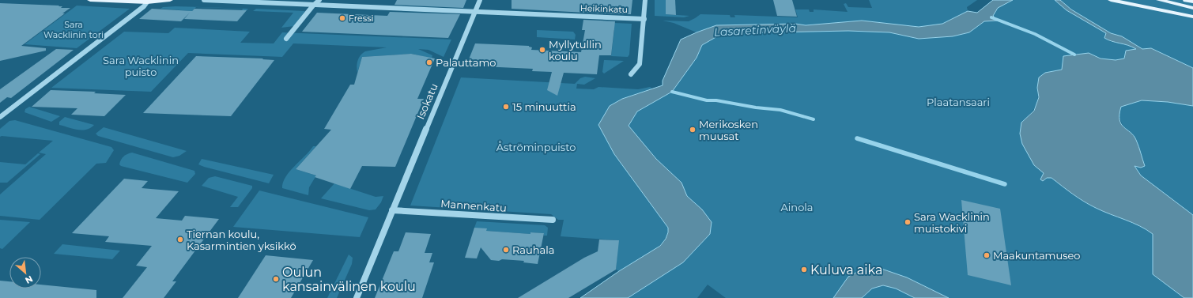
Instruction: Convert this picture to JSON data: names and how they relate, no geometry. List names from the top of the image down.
{
  "streets": {
    "street": ["Heikinkatu", "Isokatu", "Mannenkatu"]
  },
  "crossings": [
    ["Heikinkatu", "Isokatu"],
    ["Isokatu", "Mannenkatu"]
  ],
  "water": ["Lasaretinväylä"],
  "parks": [
    "Sara Wacklinin tori",
    "Sara Wacklinin puisto",
    "Plaatansaari",
    "Åströminpuisto",
    "Ainola"
  ],
  "places": [
    "Fressi",
    "Myllytullin koulu",
    "Palauttamo",
    "15 minuuttia",
    "Merikosken muusat",
    "Sara Wacklinin muistokivi",
    "Tiernan koulu, Kasarmintien yksikkö",
    "Rauhala",
    "Maakuntamuseo",
    "Kuluva aika",
    "Oulun kansainvälinen koulu"
  ],
  "north": "bottom right"
}
